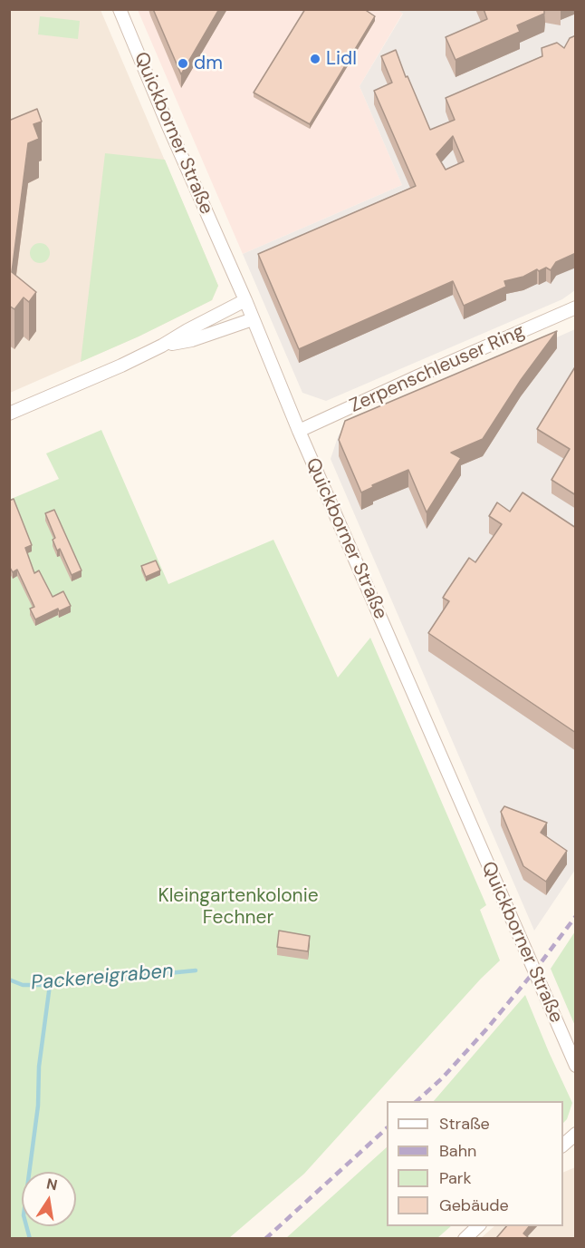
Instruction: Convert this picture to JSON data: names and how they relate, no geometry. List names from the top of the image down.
{
  "streets": {
    "street": ["Quickborner Straße", "Zerpenschleuser Ring"]
  },
  "crossings": [
    ["Quickborner Straße", "Zerpenschleuser Ring"]
  ],
  "water": ["Packereigraben"],
  "parks": ["Kleingartenkolonie Fechner"],
  "places": ["Lidl", "dm"],
  "legend": [
    "Straße",
    "Bahn",
    "Park",
    "Gebäude"
  ],
  "north": "top"
}
